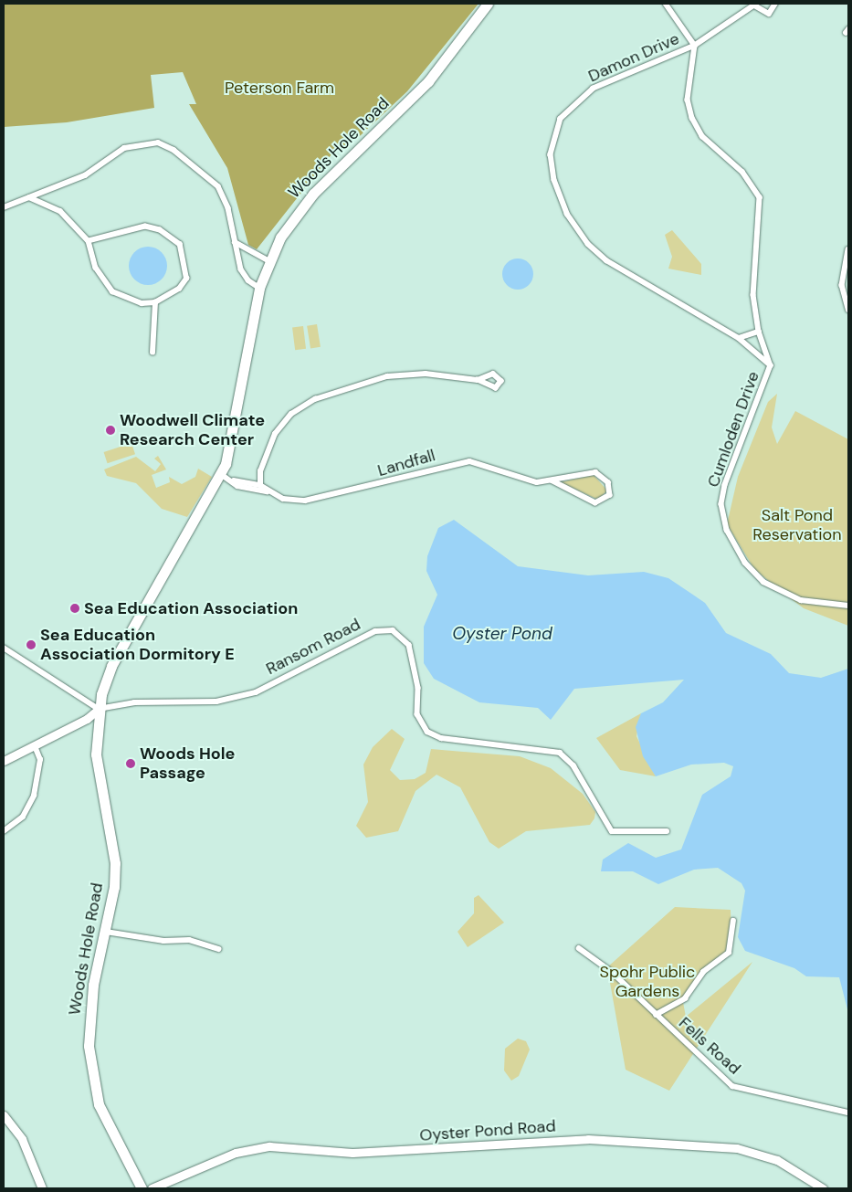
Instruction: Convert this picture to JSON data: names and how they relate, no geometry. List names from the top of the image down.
{
  "streets": {
    "highway": ["Woods Hole Road"],
    "street": [
      "Damon Drive",
      "Cumloden Drive",
      "Landfall",
      "Ransom Road",
      "Fells Road",
      "Oyster Pond Road"
    ]
  },
  "crossings": [
    ["Damon Drive", "Cumloden Drive"],
    ["Woods Hole Road", "Landfall"],
    ["Woods Hole Road", "Ransom Road"]
  ],
  "water": ["Oyster Pond"],
  "parks": ["Peterson Farm", "Salt Pond Reservation", "Spohr Public Gardens"],
  "places": [
    "Woodwell Climate Research Center",
    "Sea Education Association",
    "Sea Education Association Dormitory E",
    "Woods Hole Passage"
  ]
}
